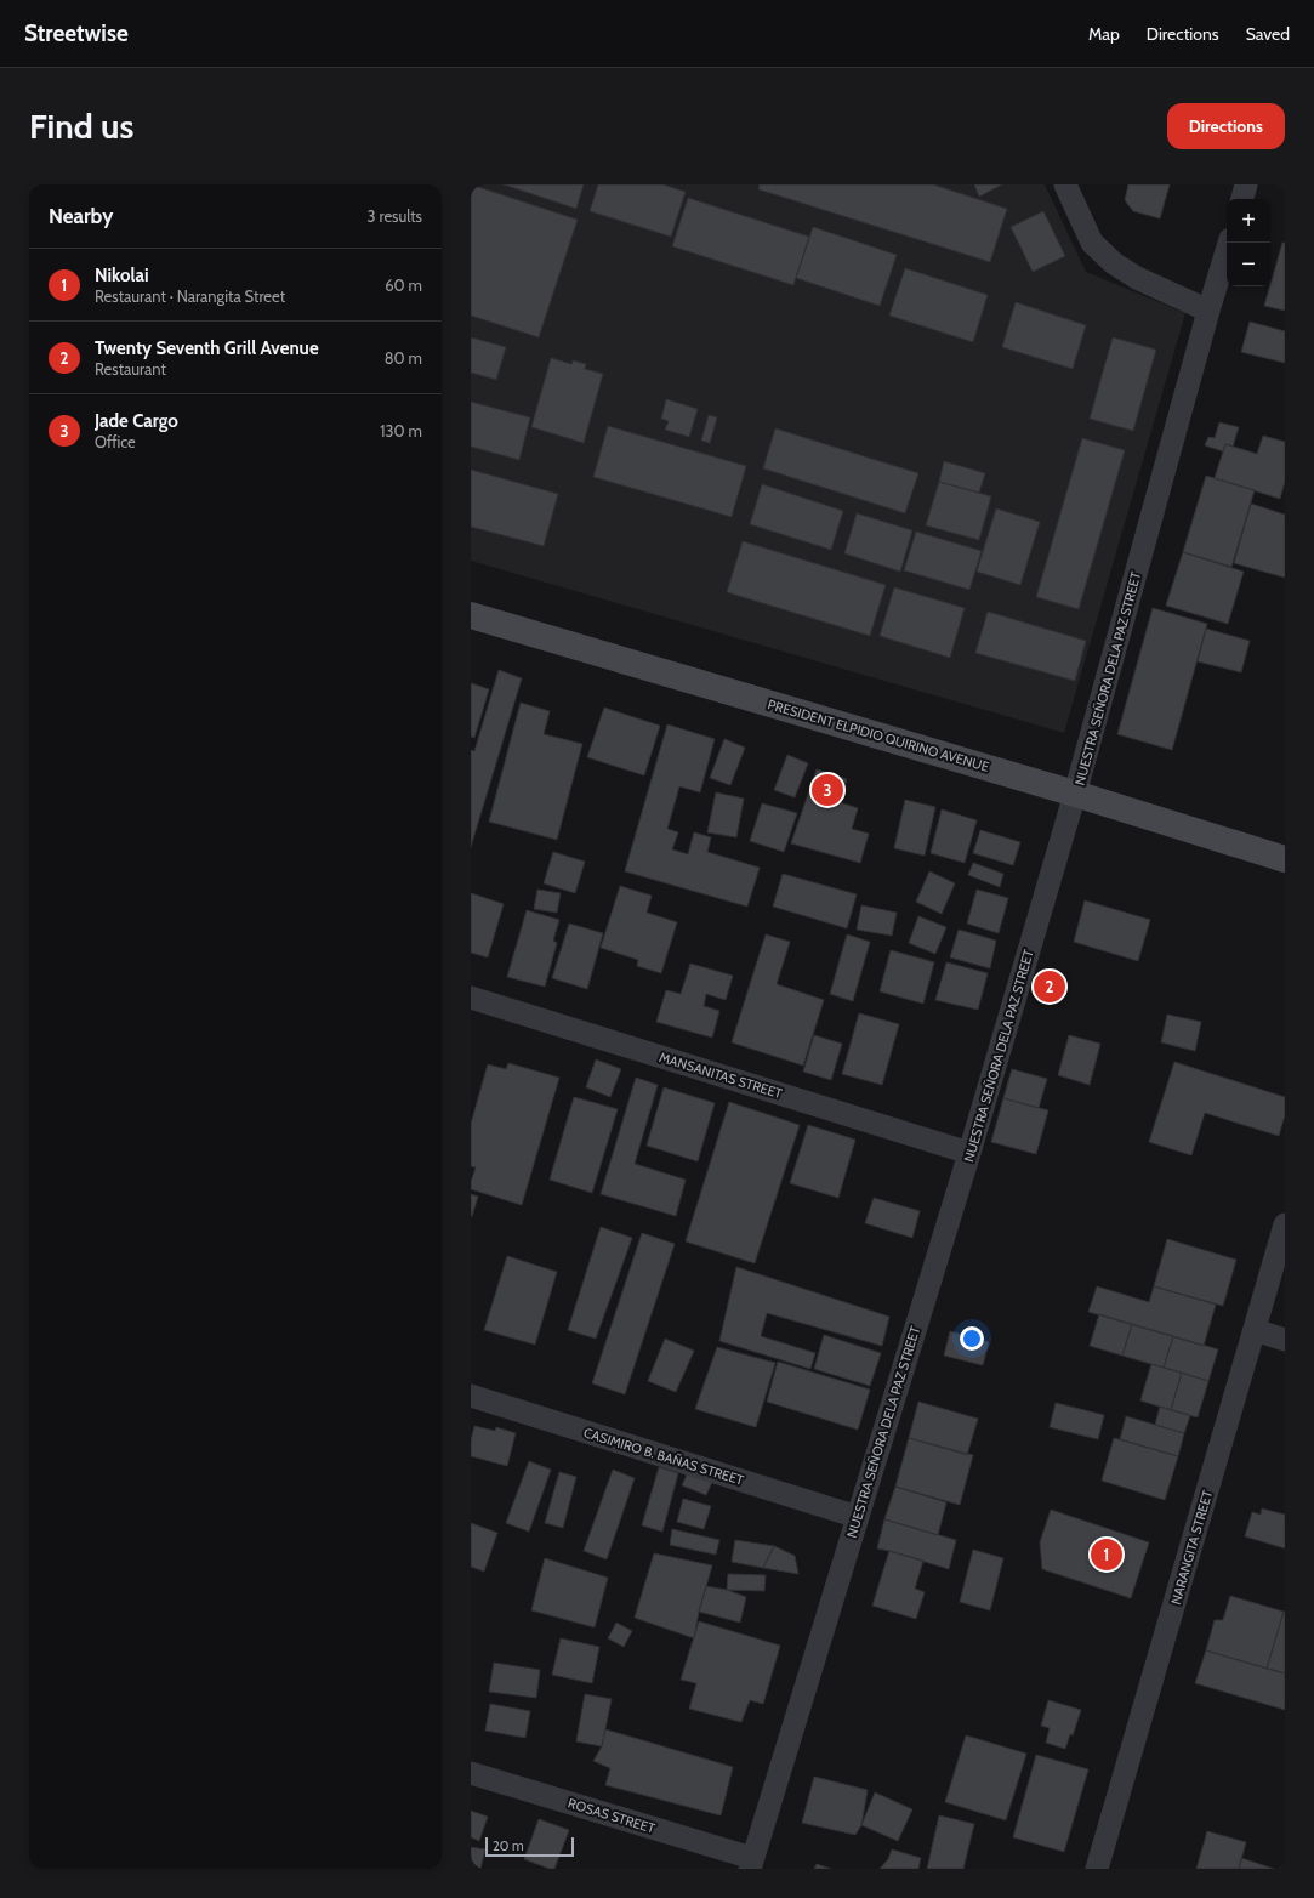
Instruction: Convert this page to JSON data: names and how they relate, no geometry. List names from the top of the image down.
{
  "streets": {
    "street": [
      "NUESTRA SEÑORA DELA PAZ STREET",
      "PRESIDENT ELPIDIO QUIRINO AVENUE",
      "MANSANITAS STREET",
      "CASIMIRO B. BAÑAS STREET",
      "NARANGITA STREET",
      "ROSAS STREET"
    ]
  },
  "crossings": [
    ["NUESTRA SEÑORA DELA PAZ STREET", "PRESIDENT ELPIDIO QUIRINO AVENUE"],
    ["NUESTRA SEÑORA DELA PAZ STREET", "MANSANITAS STREET"],
    ["NUESTRA SEÑORA DELA PAZ STREET", "CASIMIRO B. BAÑAS STREET"],
    ["NUESTRA SEÑORA DELA PAZ STREET", "ROSAS STREET"]
  ],
  "scale_bar": "20 m",
  "page": {
    "header": "Streetwise",
    "nav": ["Map", "Directions", "Saved"],
    "buttons": "Directions",
    "title": "Find us",
    "heading": ["Nearby", "3 results"],
    "map_buttons": ["+", "−"],
    "list": [
      {
        "mark": "1",
        "name": "Nikolai",
        "note": "Restaurant · Narangita Street",
        "value": "60 m"
      },
      {
        "mark": "2",
        "name": "Twenty Seventh Grill Avenue",
        "note": "Restaurant",
        "value": "80 m"
      },
      {
        "mark": "3",
        "name": "Jade Cargo",
        "note": "Office",
        "value": "130 m"
      }
    ],
    "pins": ["3", "2", "1"],
    "scale": "20 m"
  }
}
